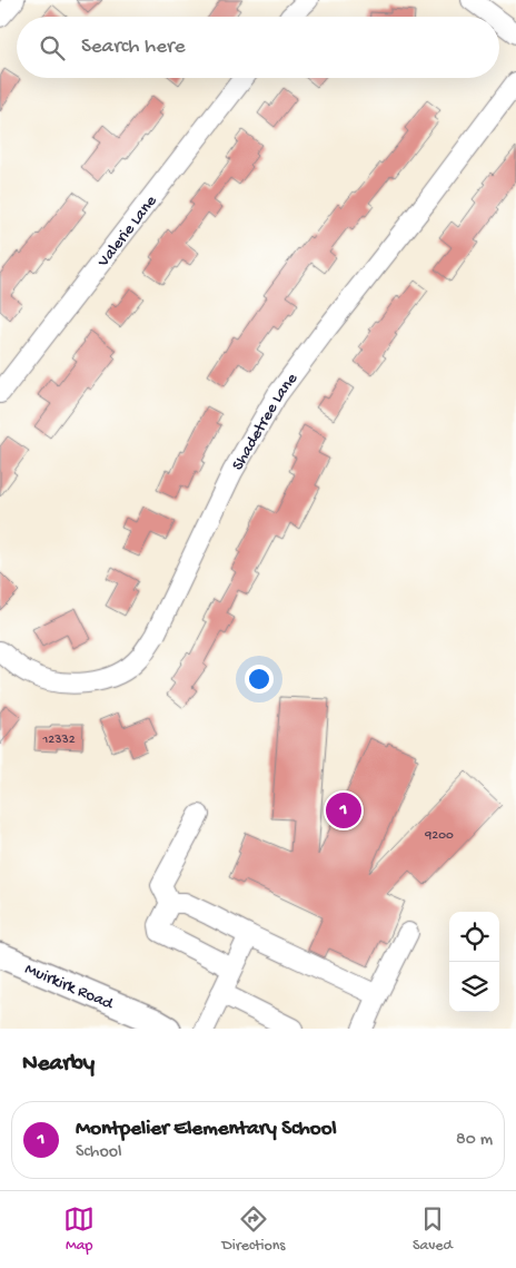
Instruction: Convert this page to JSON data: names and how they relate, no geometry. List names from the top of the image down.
{
  "streets": {
    "main road": ["Muirkirk Road"],
    "street": ["Valerie Lane", "Shadetree Lane"]
  },
  "house_numbers": ["12332", "9200"],
  "page": {
    "search": "Search here",
    "pins": "1",
    "heading": "Nearby",
    "list": [
      {
        "mark": "1",
        "name": "Montpelier Elementary School",
        "note": "School",
        "value": "80 m"
      }
    ],
    "nav": ["Map", "Directions", "Saved"]
  }
}
